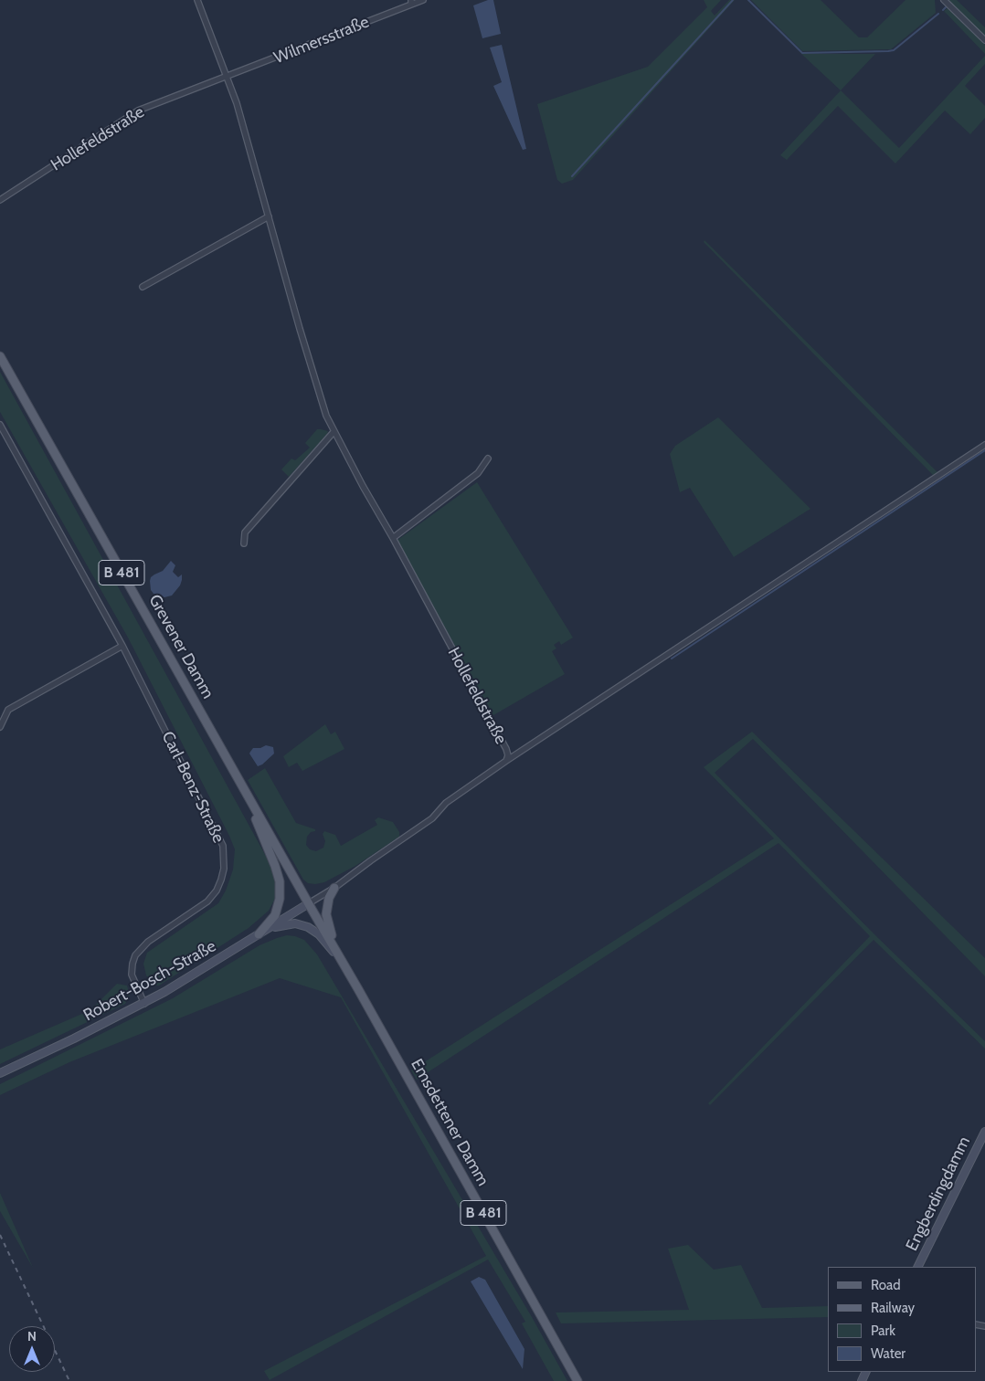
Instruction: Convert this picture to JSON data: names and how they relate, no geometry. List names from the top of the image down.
{
  "streets": {
    "main road": ["B 481", "Grevener Damm", "Emsdettener Damm"],
    "street": [
      "Wilmersstraße",
      "Hollefeldstraße",
      "Carl-Benz-Straße",
      "Robert-Bosch-Straße",
      "Engberdingdamm"
    ]
  },
  "crossings": [
    ["Wilmersstraße", "Hollefeldstraße"],
    ["Hollefeldstraße", "Grevener Damm"],
    ["Hollefeldstraße", "Robert-Bosch-Straße"],
    ["Hollefeldstraße", "Emsdettener Damm"],
    ["Grevener Damm", "Robert-Bosch-Straße"],
    ["Grevener Damm", "Emsdettener Damm"],
    ["Carl-Benz-Straße", "Robert-Bosch-Straße"],
    ["Robert-Bosch-Straße", "Emsdettener Damm"]
  ],
  "legend": [
    "Road",
    "Railway",
    "Park",
    "Water"
  ],
  "north": "top"
}
